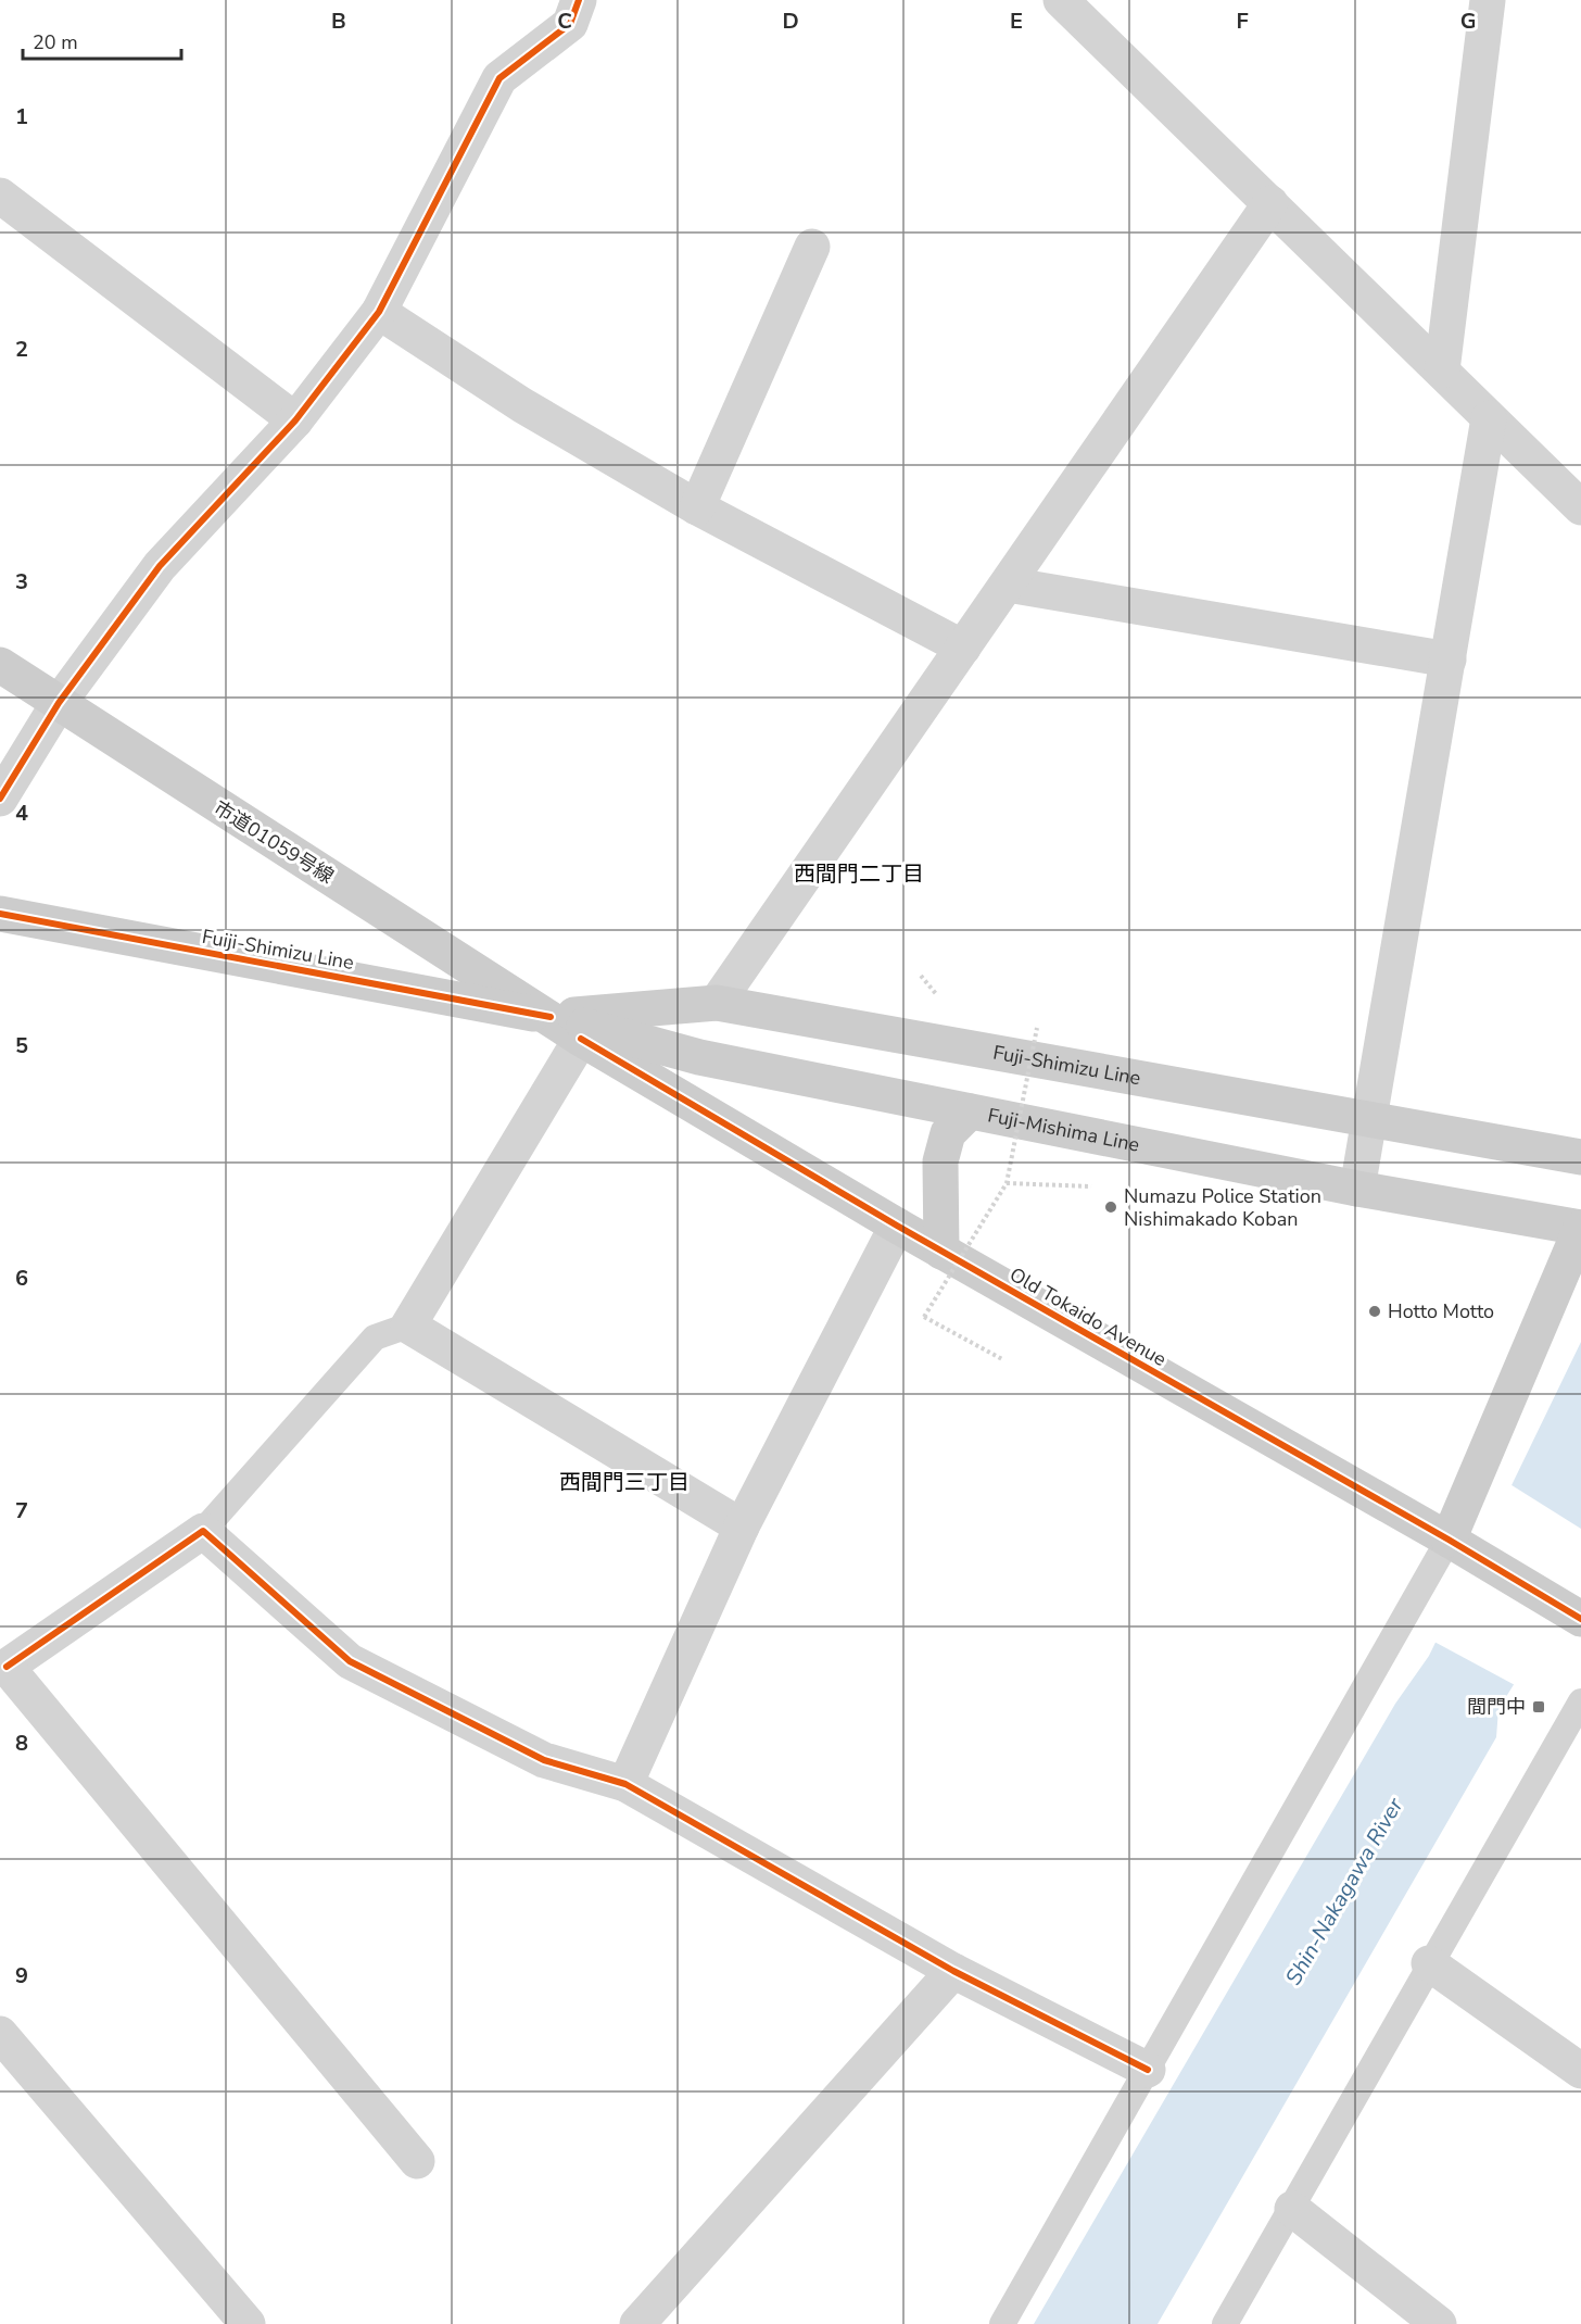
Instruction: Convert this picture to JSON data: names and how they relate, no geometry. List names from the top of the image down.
{
  "streets": {
    "main road": [
      "市道01059号線",
      "Fuiji-Shimizu Line",
      "Fuji-Shimizu Line",
      "Fuji-Mishima Line",
      "Old Tokaido Avenue"
    ]
  },
  "crossings": [
    ["市道01059号線", "Fuiji-Shimizu Line"],
    ["市道01059号線", "Fuji-Shimizu Line"],
    ["市道01059号線", "Fuji-Mishima Line"],
    ["市道01059号線", "Old Tokaido Avenue"],
    ["Fuiji-Shimizu Line", "Fuji-Shimizu Line"],
    ["Fuiji-Shimizu Line", "Fuji-Mishima Line"],
    ["Fuiji-Shimizu Line", "Old Tokaido Avenue"],
    ["Fuji-Shimizu Line", "Fuji-Mishima Line"],
    ["Fuji-Shimizu Line", "Old Tokaido Avenue"],
    ["Fuji-Mishima Line", "Old Tokaido Avenue"]
  ],
  "districts": ["西間門二丁目", "西間門三丁目"],
  "water": ["Shin-Nakagawa River"],
  "places": {
    "other": ["Numazu Police Station Nishimakado Koban", "Hotto Motto"],
    "transit": ["間門中"]
  },
  "scale_bar": "20 m",
  "grid": {
    "columns": [
      "B",
      "C",
      "D",
      "E",
      "F",
      "G"
    ],
    "rows": [
      "1",
      "2",
      "3",
      "4",
      "5",
      "6",
      "7",
      "8",
      "9"
    ]
  }
}
